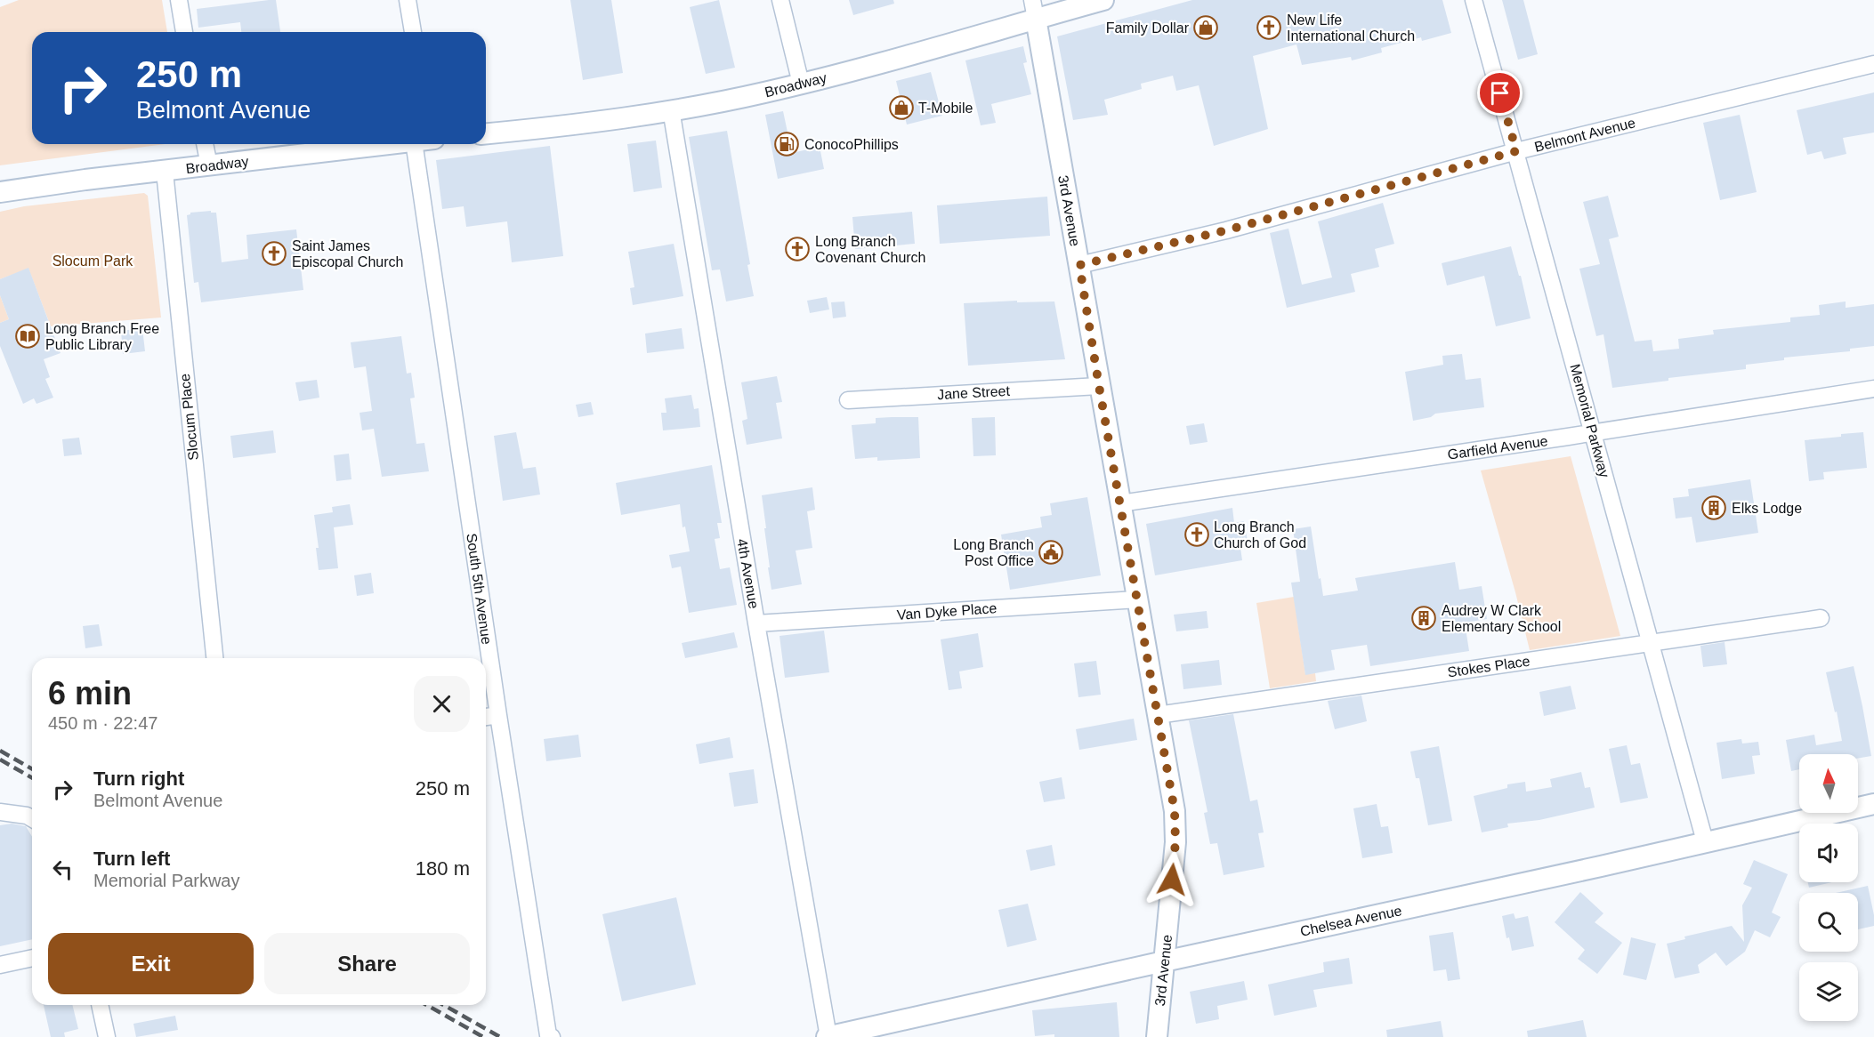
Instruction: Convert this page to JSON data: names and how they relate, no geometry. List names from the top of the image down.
{
  "streets": {
    "street": [
      "Broadway",
      "Belmont Avenue",
      "3rd Avenue",
      "Jane Street",
      "Slocum Place",
      "Memorial Parkway",
      "Garfield Avenue",
      "4th Avenue",
      "South 5th Avenue",
      "Van Dyke Place",
      "Stokes Place",
      "Chelsea Avenue"
    ]
  },
  "crossings": [
    ["Broadway", "3rd Avenue"],
    ["Broadway", "Slocum Place"],
    ["Broadway", "4th Avenue"],
    ["Belmont Avenue", "3rd Avenue"],
    ["Belmont Avenue", "Memorial Parkway"],
    ["3rd Avenue", "Jane Street"],
    ["3rd Avenue", "Garfield Avenue"],
    ["3rd Avenue", "Van Dyke Place"],
    ["3rd Avenue", "Stokes Place"],
    ["3rd Avenue", "Chelsea Avenue"],
    ["Memorial Parkway", "Garfield Avenue"],
    ["Memorial Parkway", "Stokes Place"],
    ["Memorial Parkway", "Chelsea Avenue"],
    ["4th Avenue", "Van Dyke Place"],
    ["4th Avenue", "Chelsea Avenue"]
  ],
  "parks": ["Slocum Park"],
  "places": {
    "shop": ["Family Dollar", "T-Mobile"],
    "church": [
      "New Life International Church",
      "Long Branch Covenant Church",
      "Saint James Episcopal Church",
      "Long Branch Church of God"
    ],
    "fuel station": ["ConocoPhillips"],
    "library": ["Long Branch Free Public Library"],
    "building": ["Elks Lodge", "Audrey W Clark Elementary School"],
    "public building": ["Long Branch Post Office"]
  },
  "north": "top",
  "page": {
    "turn": ["250 m", "Belmont Avenue"],
    "heading": ["6 min", "450 m · 22:47"],
    "list": [
      {
        "name": "Turn right",
        "note": "Belmont Avenue",
        "value": "250 m"
      },
      {
        "name": "Turn left",
        "note": "Memorial Parkway",
        "value": "180 m"
      }
    ],
    "buttons": ["Exit", "Share"]
  }
}
